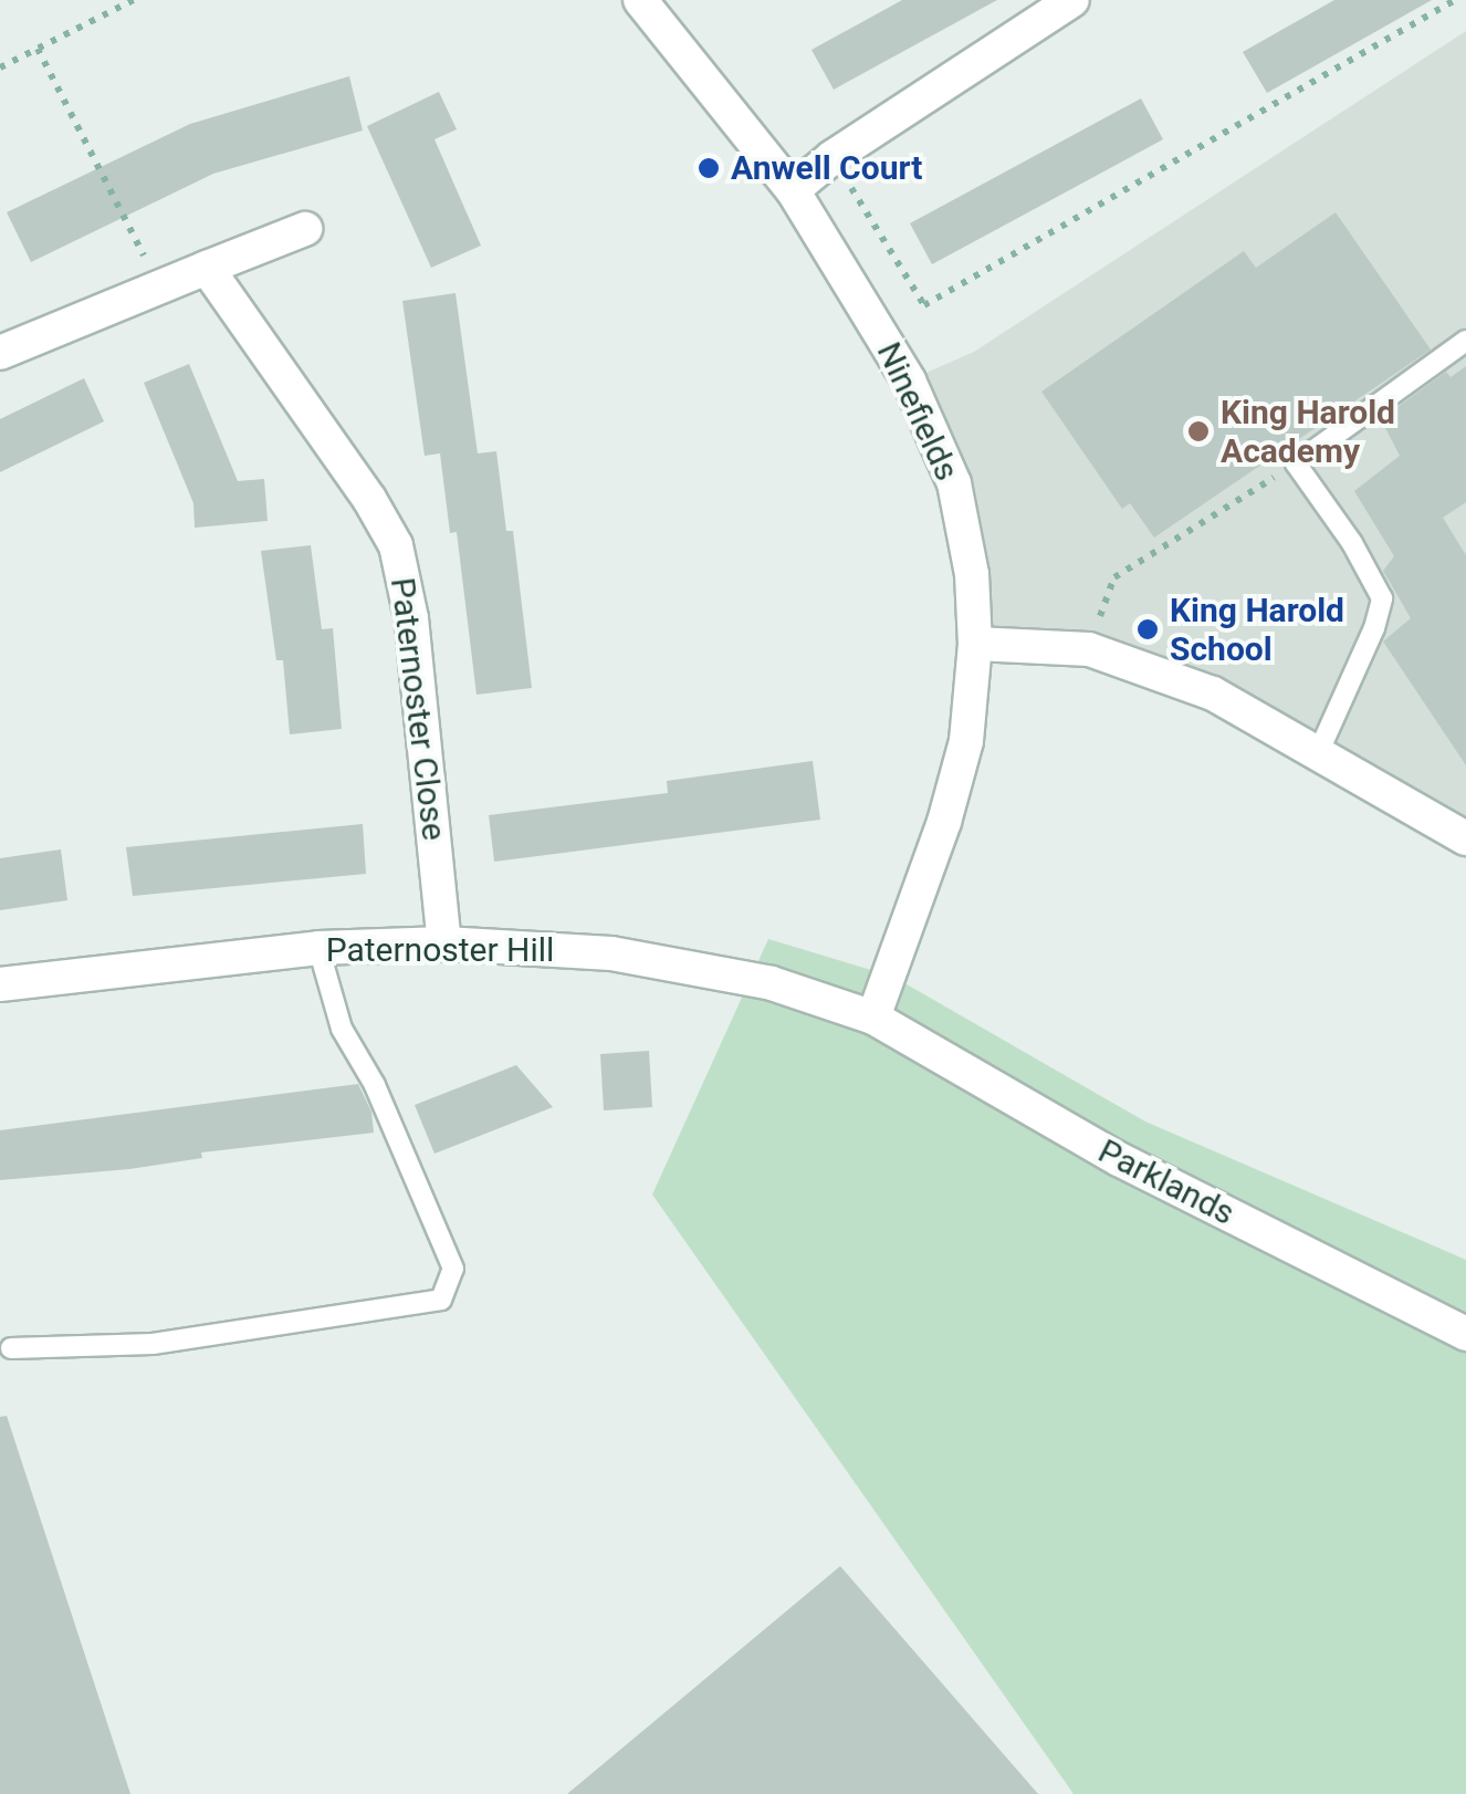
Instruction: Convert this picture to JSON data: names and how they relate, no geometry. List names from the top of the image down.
{
  "streets": {
    "street": [
      "Ninefields",
      "Paternoster Close",
      "Paternoster Hill",
      "Parklands"
    ]
  },
  "crossings": [
    ["Ninefields", "Paternoster Hill"],
    ["Ninefields", "Parklands"],
    ["Paternoster Close", "Paternoster Hill"],
    ["Paternoster Hill", "Parklands"]
  ],
  "places": ["Anwell Court", "King Harold Academy", "King Harold School"]
}
